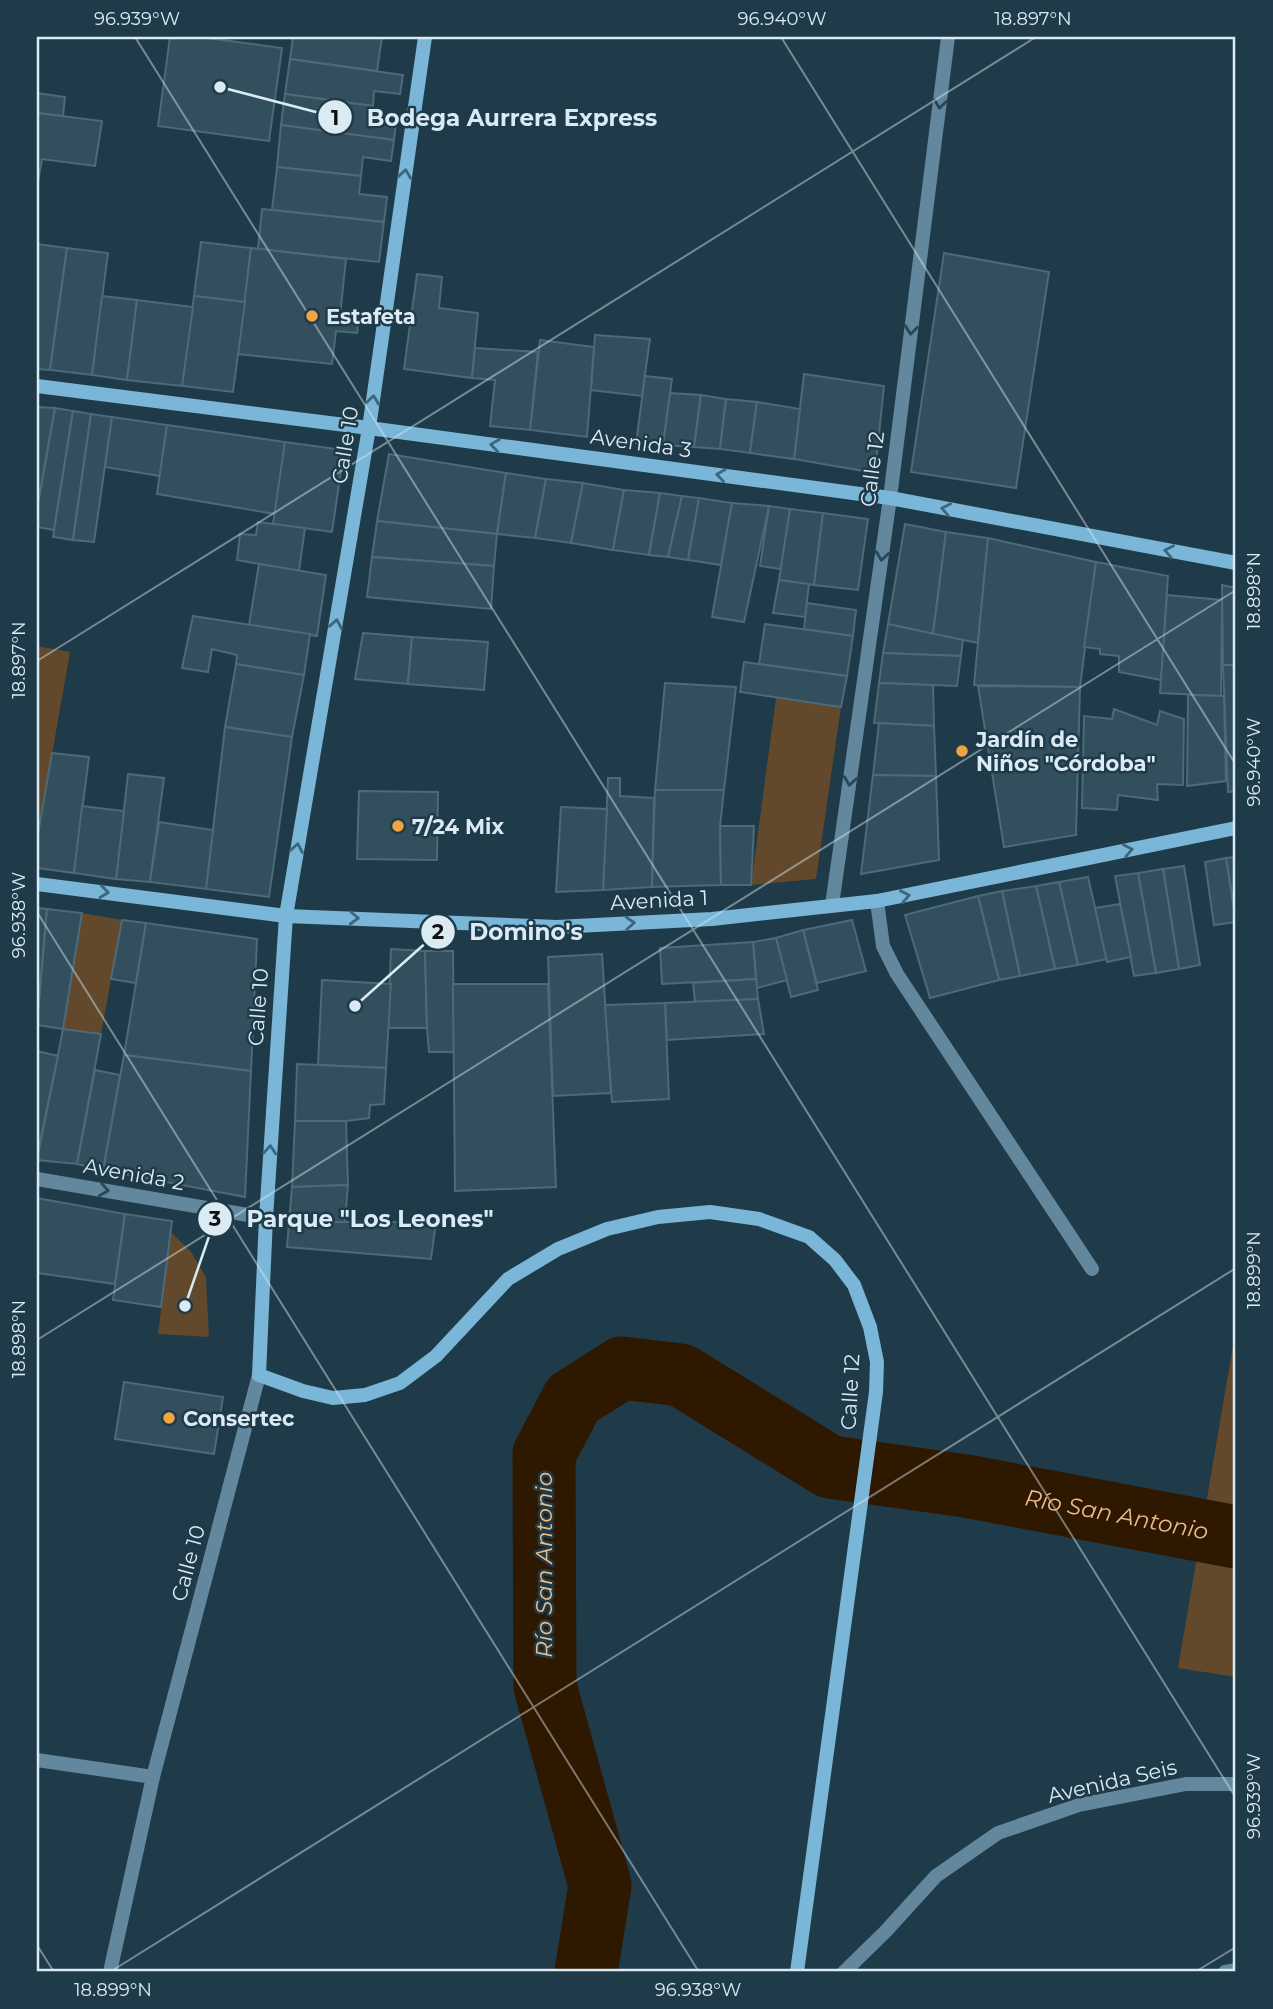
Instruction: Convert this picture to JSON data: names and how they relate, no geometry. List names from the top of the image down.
{
  "streets": {
    "main road": [
      "Avenida 3",
      "Calle 10",
      "Calle 12",
      "Avenida 1"
    ],
    "street": ["Avenida 2", "Avenida Seis"]
  },
  "crossings": [
    ["Avenida 3", "Calle 10"],
    ["Avenida 3", "Calle 12"],
    ["Calle 10", "Calle 12"],
    ["Calle 10", "Avenida 1"],
    ["Calle 10", "Avenida 2"],
    ["Calle 12", "Avenida 1"]
  ],
  "one_way": [
    "Avenida 3",
    "Calle 10",
    "Calle 12",
    "Avenida 1",
    "Avenida 2"
  ],
  "water": ["Río San Antonio"],
  "places": [
    "Bodega Aurrera Express",
    "Estafeta",
    "Jardín de Niños \"Córdoba\"",
    "7/24 Mix",
    "Domino's",
    "Parque \"Los Leones\"",
    "Consertec"
  ],
  "coordinates": [
    "96.939°W",
    "96.940°W",
    "18.897°N",
    "18.898°N",
    "96.938°W",
    "18.899°N"
  ]
}
